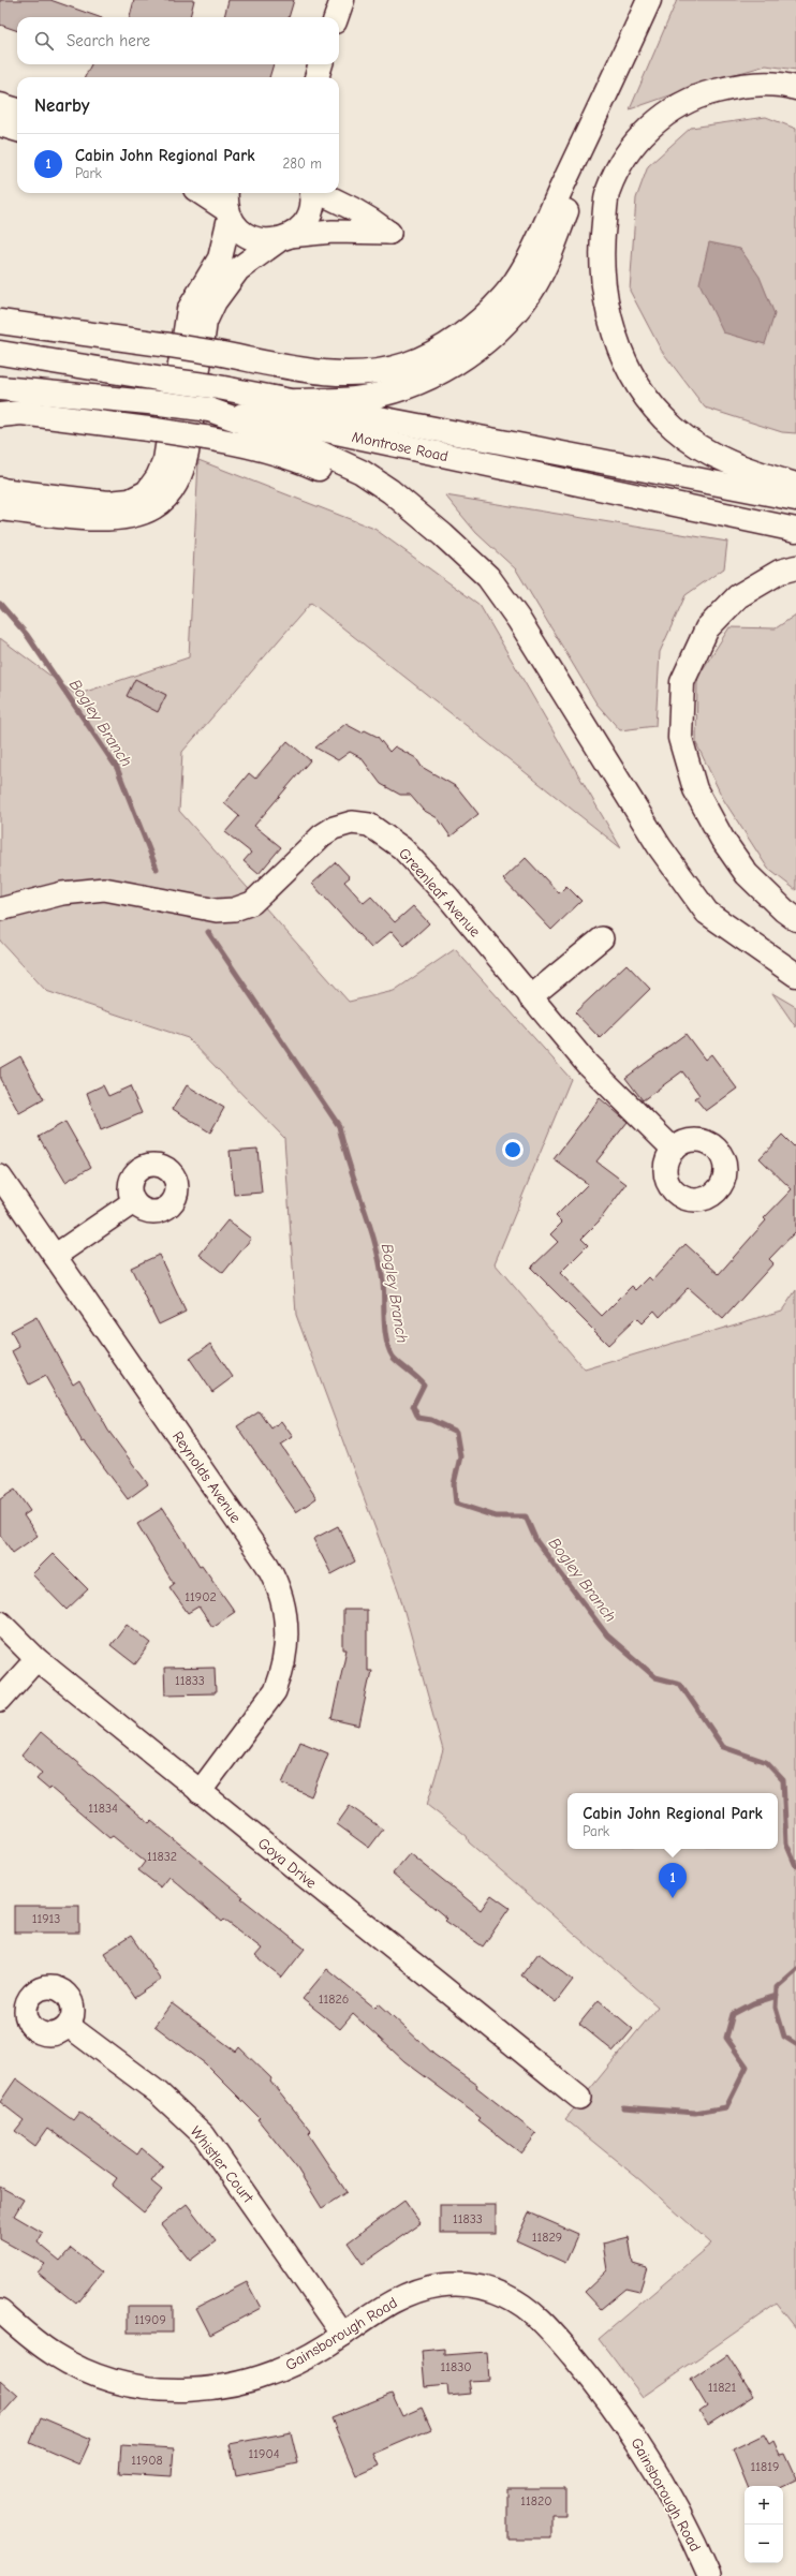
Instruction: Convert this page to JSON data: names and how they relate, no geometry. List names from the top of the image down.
{
  "streets": {
    "main road": ["Montrose Road"],
    "street": [
      "Greenleaf Avenue",
      "Reynolds Avenue",
      "Goya Drive",
      "Whistler Court",
      "Gainsborough Road"
    ]
  },
  "crossings": [
    ["Reynolds Avenue", "Goya Drive"],
    ["Whistler Court", "Gainsborough Road"]
  ],
  "water": ["Bogley Branch"],
  "house_numbers": [
    "11902",
    "11833",
    "11834",
    "11832",
    "11913",
    "11826",
    "11833",
    "11829",
    "11909",
    "11830",
    "11821",
    "11904",
    "11908",
    "11819",
    "11820"
  ],
  "page": {
    "search": "Search here",
    "heading": "Nearby",
    "list": [
      {
        "mark": "1",
        "name": "Cabin John Regional Park",
        "note": "Park",
        "value": "280 m"
      }
    ],
    "popup": ["Cabin John Regional Park", "Park"],
    "pins": "1",
    "map_buttons": ["+", "−"]
  }
}
